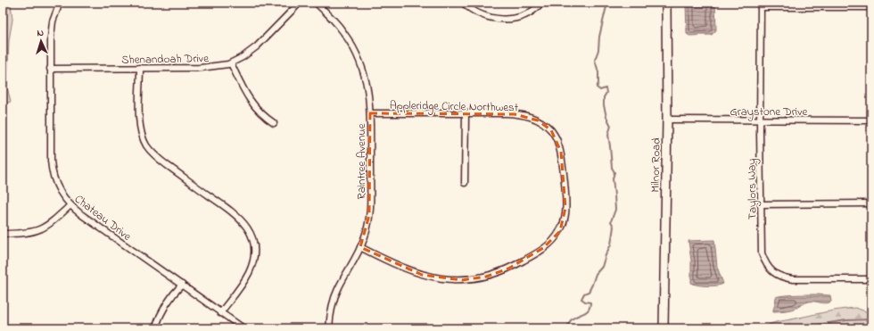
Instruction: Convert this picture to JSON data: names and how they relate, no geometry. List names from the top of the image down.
{
  "streets": {
    "main road": ["Milnor Road"],
    "street": [
      "Shenandoah Drive",
      "Appleridge Circle Northwest",
      "Graystone Drive",
      "Raintree Avenue",
      "Taylors Way",
      "Chateau Drive"
    ]
  },
  "crossings": [
    ["Shenandoah Drive", "Chateau Drive"],
    ["Appleridge Circle Northwest", "Raintree Avenue"],
    ["Graystone Drive", "Milnor Road"],
    ["Graystone Drive", "Taylors Way"]
  ],
  "north": "top"
}
